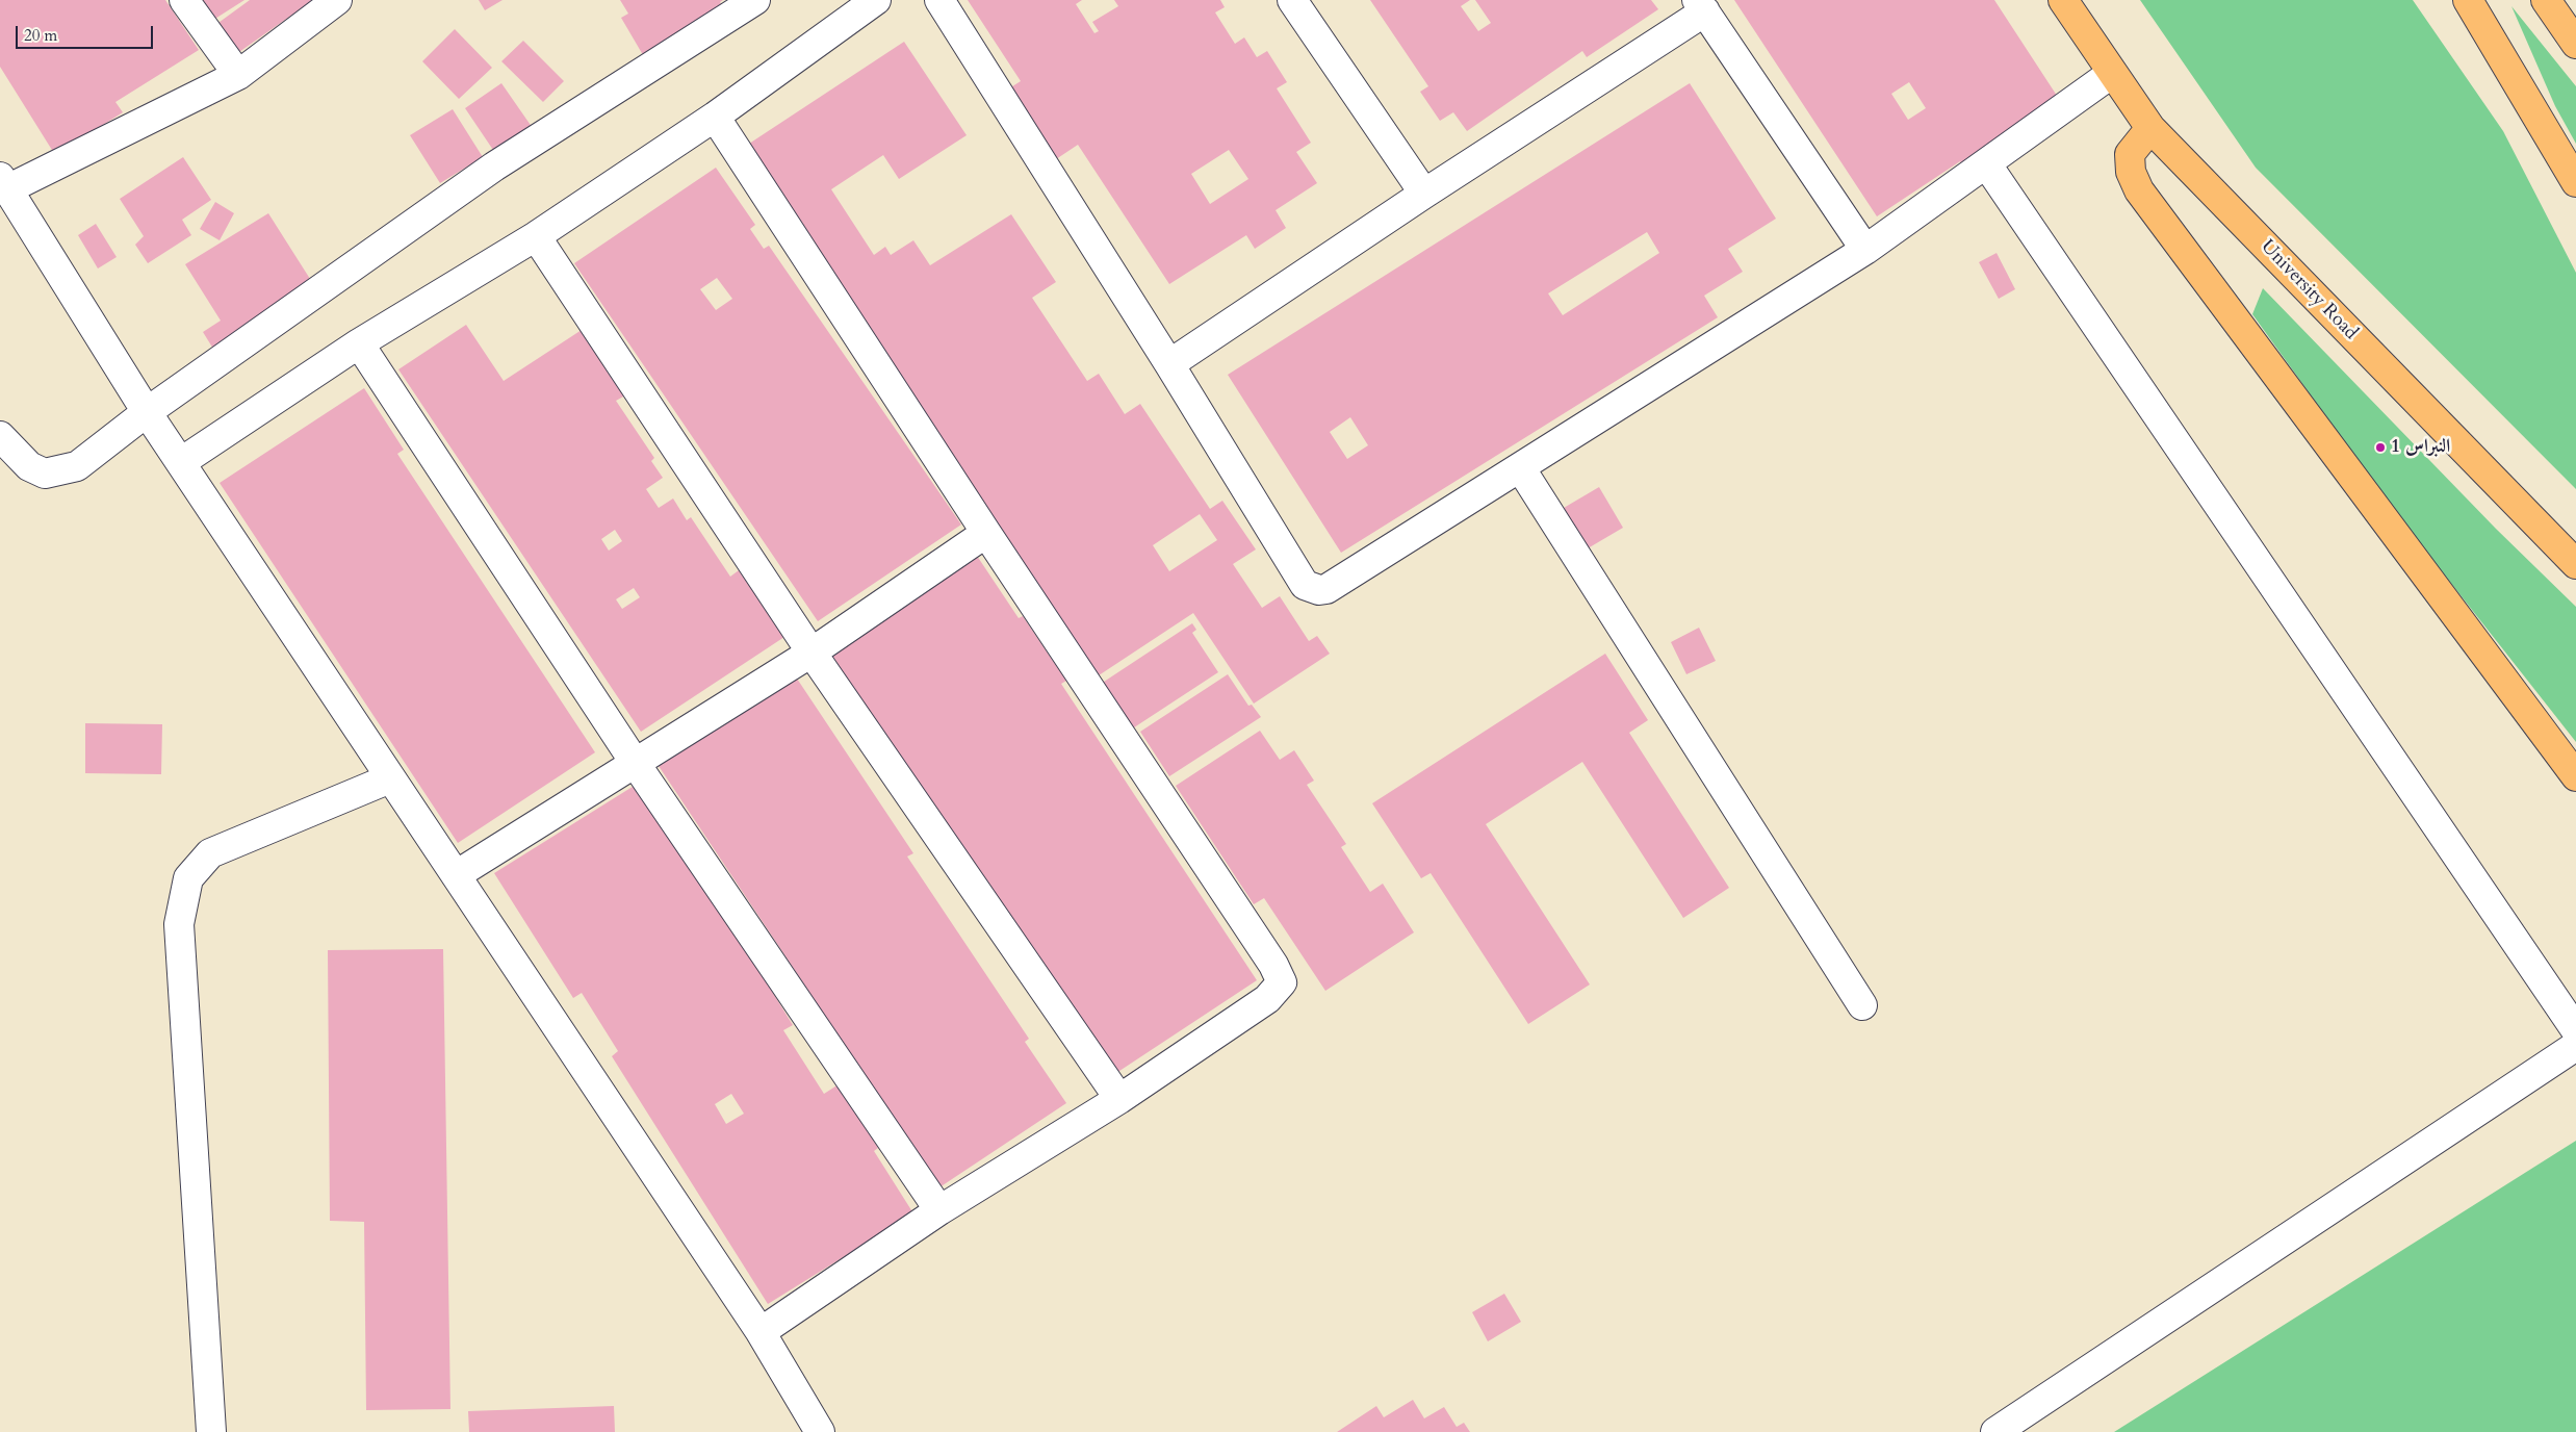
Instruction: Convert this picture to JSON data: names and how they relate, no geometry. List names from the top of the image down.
{
  "streets": {
    "highway": ["University Road"]
  },
  "places": ["النبراس 1"],
  "scale_bar": "20 m"
}
